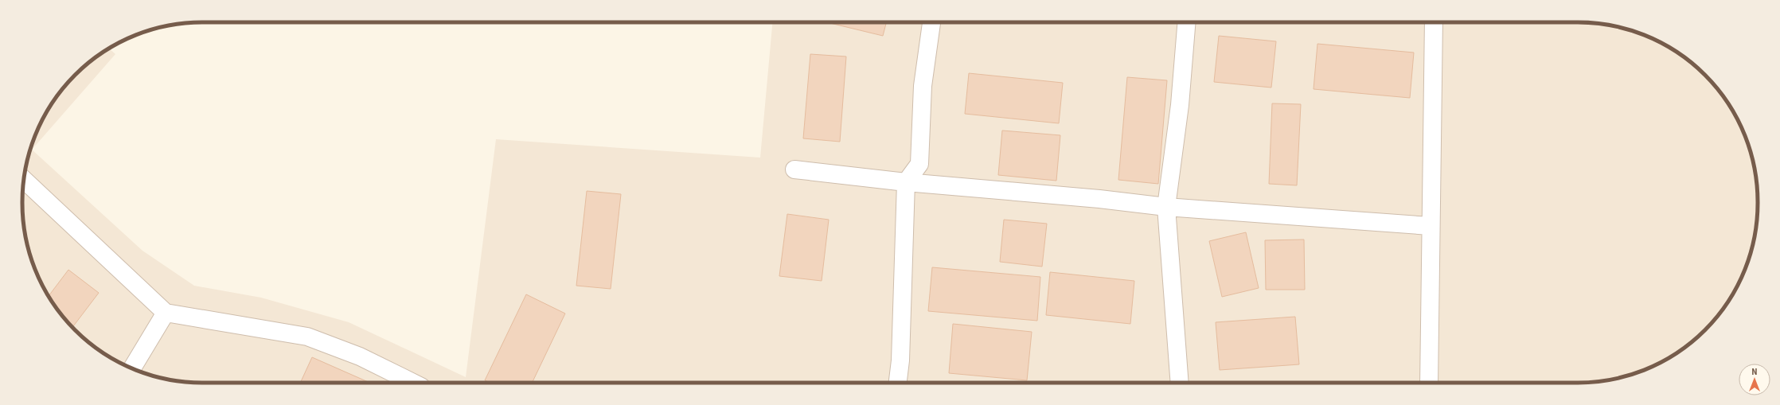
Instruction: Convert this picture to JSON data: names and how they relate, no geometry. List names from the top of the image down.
{
  "north": "top"
}
